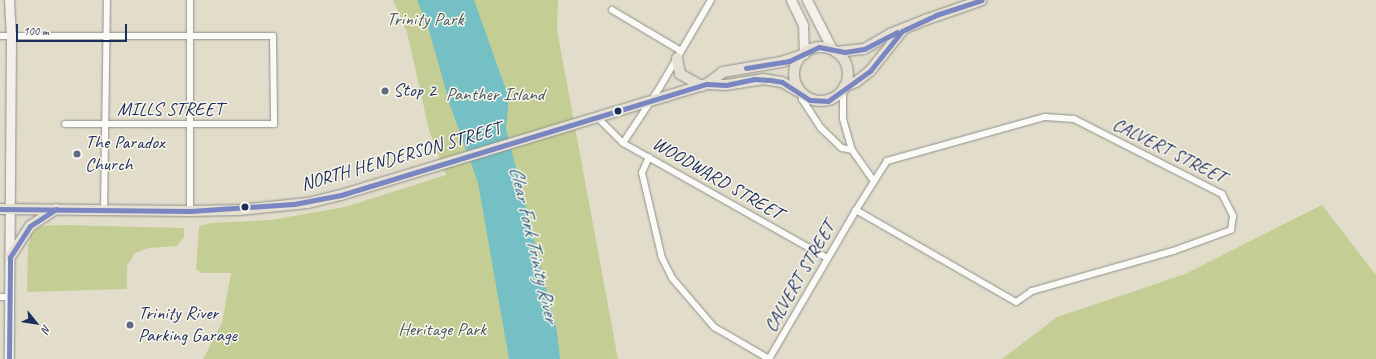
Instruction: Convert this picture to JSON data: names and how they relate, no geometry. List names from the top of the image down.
{
  "streets": {
    "main road": ["NORTH HENDERSON STREET"],
    "street": ["MILLS STREET", "CALVERT STREET", "WOODWARD STREET"]
  },
  "crossings": [
    ["CALVERT STREET", "WOODWARD STREET"],
    ["NORTH HENDERSON STREET", "WOODWARD STREET"]
  ],
  "water": ["Clear Fork Trinity River"],
  "parks": ["Trinity Park", "Panther Island", "Heritage Park"],
  "places": ["Stop 2", "The Paradox Church", "Trinity River Parking Garage"],
  "scale_bar": "100 m",
  "north": "bottom right"
}
